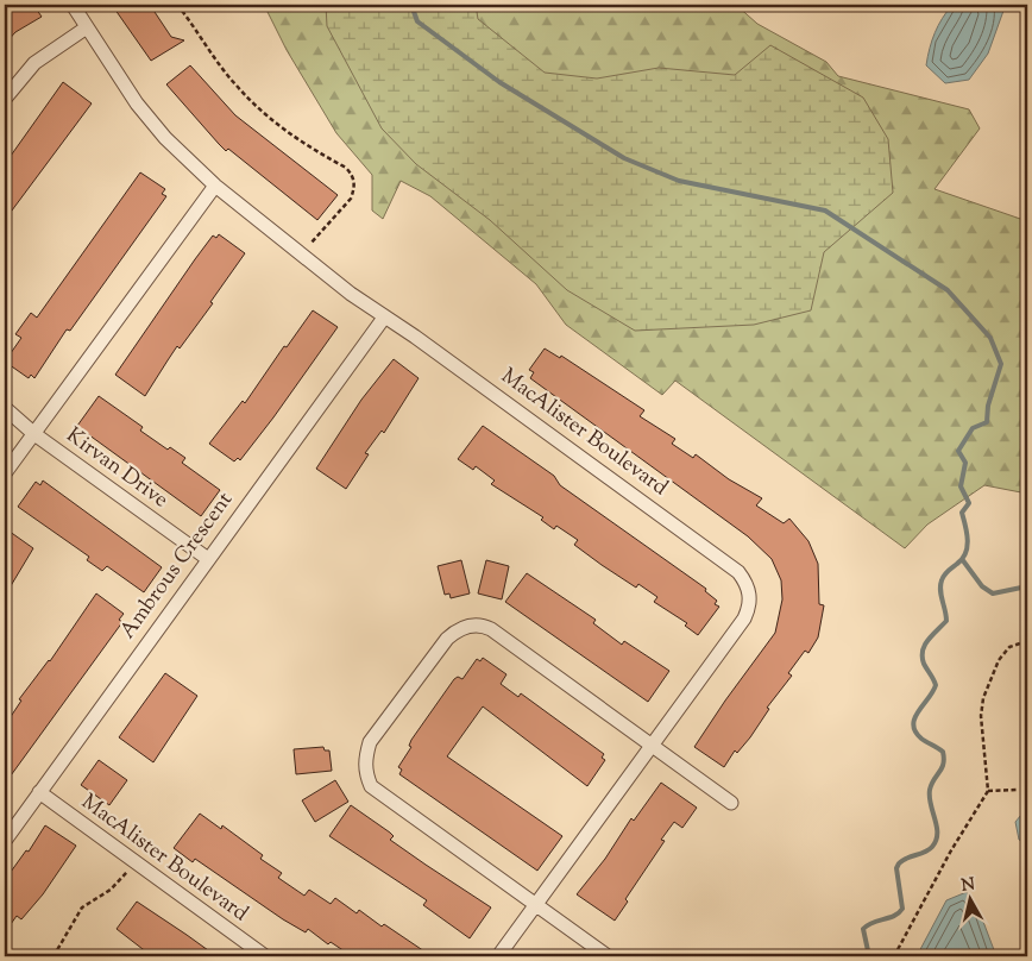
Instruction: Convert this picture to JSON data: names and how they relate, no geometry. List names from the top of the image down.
{
  "streets": {
    "street": ["MacAlister Boulevard", "Kirvan Drive", "Ambrous Crescent"]
  },
  "crossings": [
    ["MacAlister Boulevard", "Ambrous Crescent"],
    ["Kirvan Drive", "Ambrous Crescent"]
  ],
  "north": "top"
}
